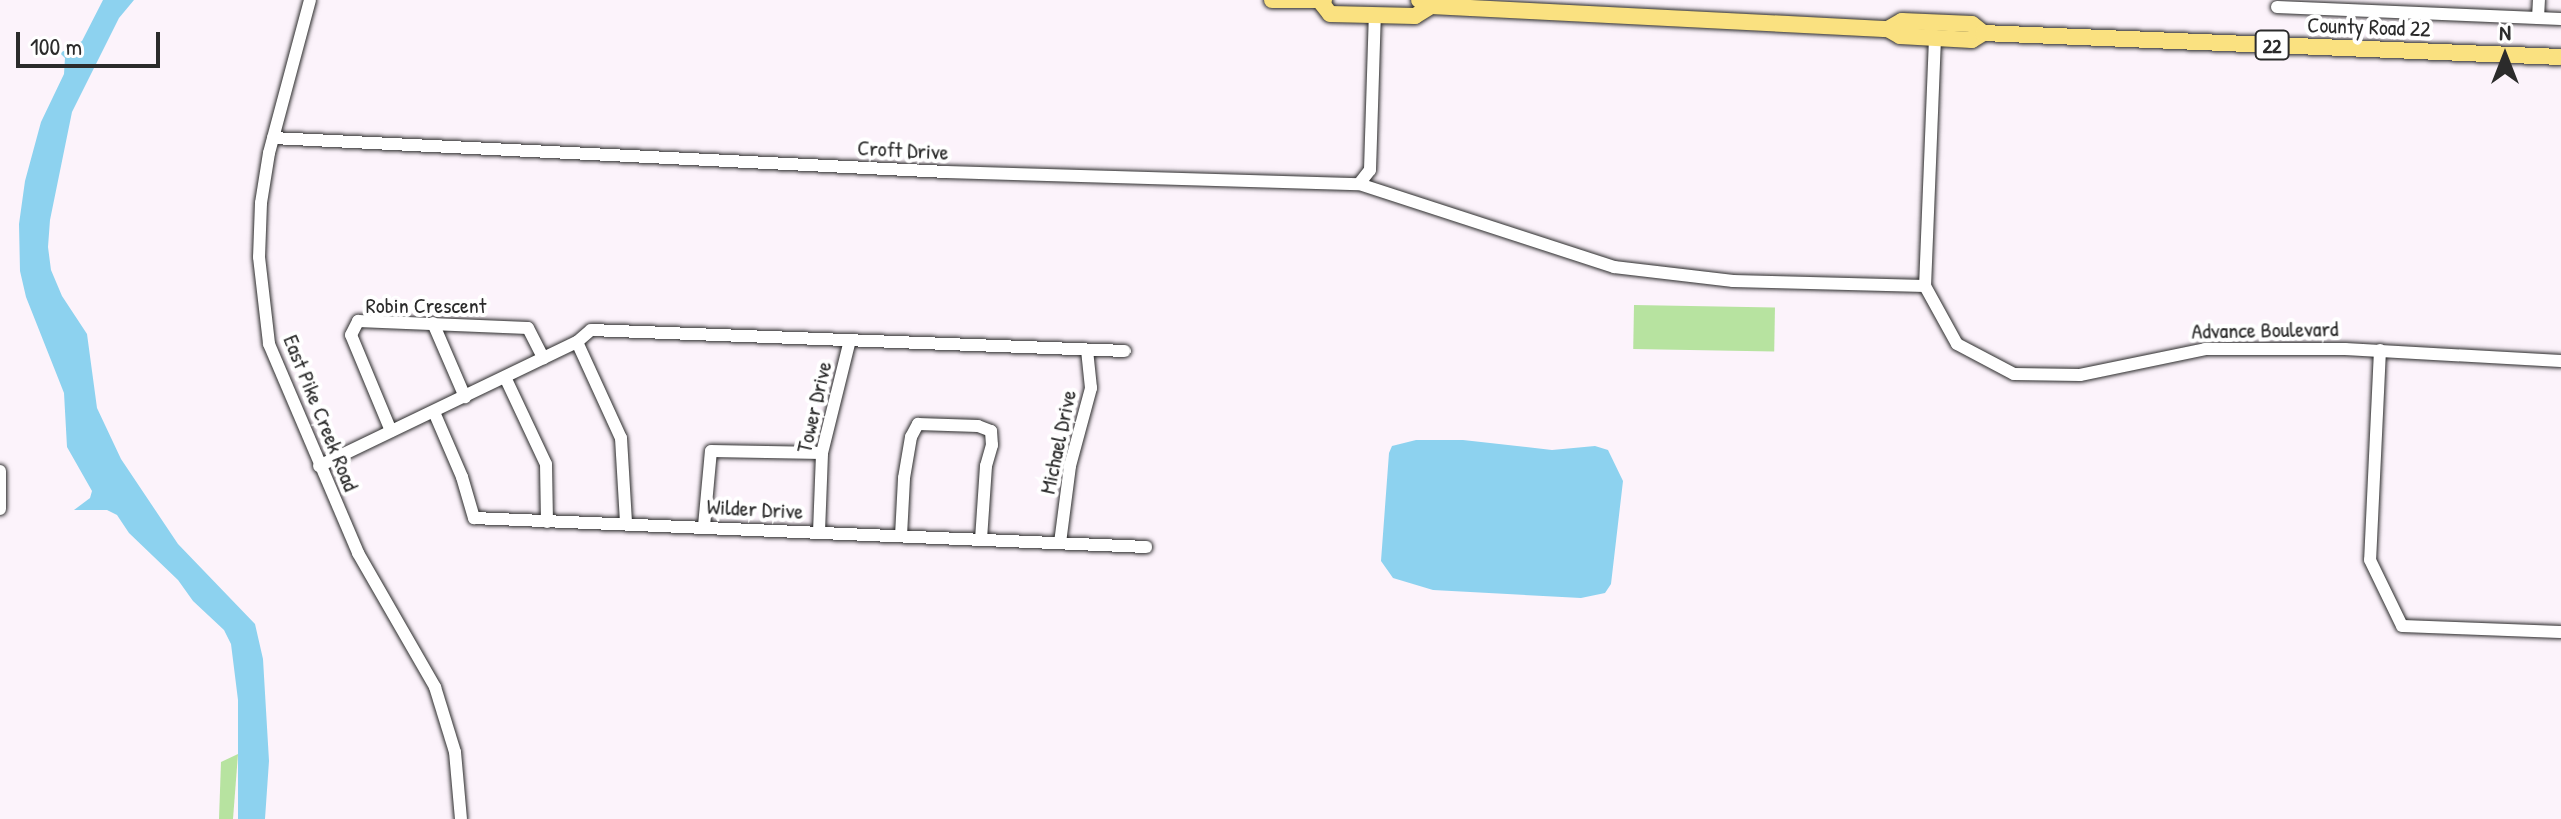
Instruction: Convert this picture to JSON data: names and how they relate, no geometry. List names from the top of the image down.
{
  "streets": {
    "main road": ["County Road 22", "22"],
    "street": [
      "Croft Drive",
      "Robin Crescent",
      "Advance Boulevard",
      "Tower Drive",
      "East Pike Creek Road",
      "Michael Drive",
      "Wilder Drive"
    ]
  },
  "crossings": [
    ["Croft Drive", "Advance Boulevard"],
    ["Croft Drive", "East Pike Creek Road"],
    ["Tower Drive", "Wilder Drive"],
    ["Michael Drive", "Wilder Drive"]
  ],
  "scale_bar": "100 m",
  "north": "top"
}
